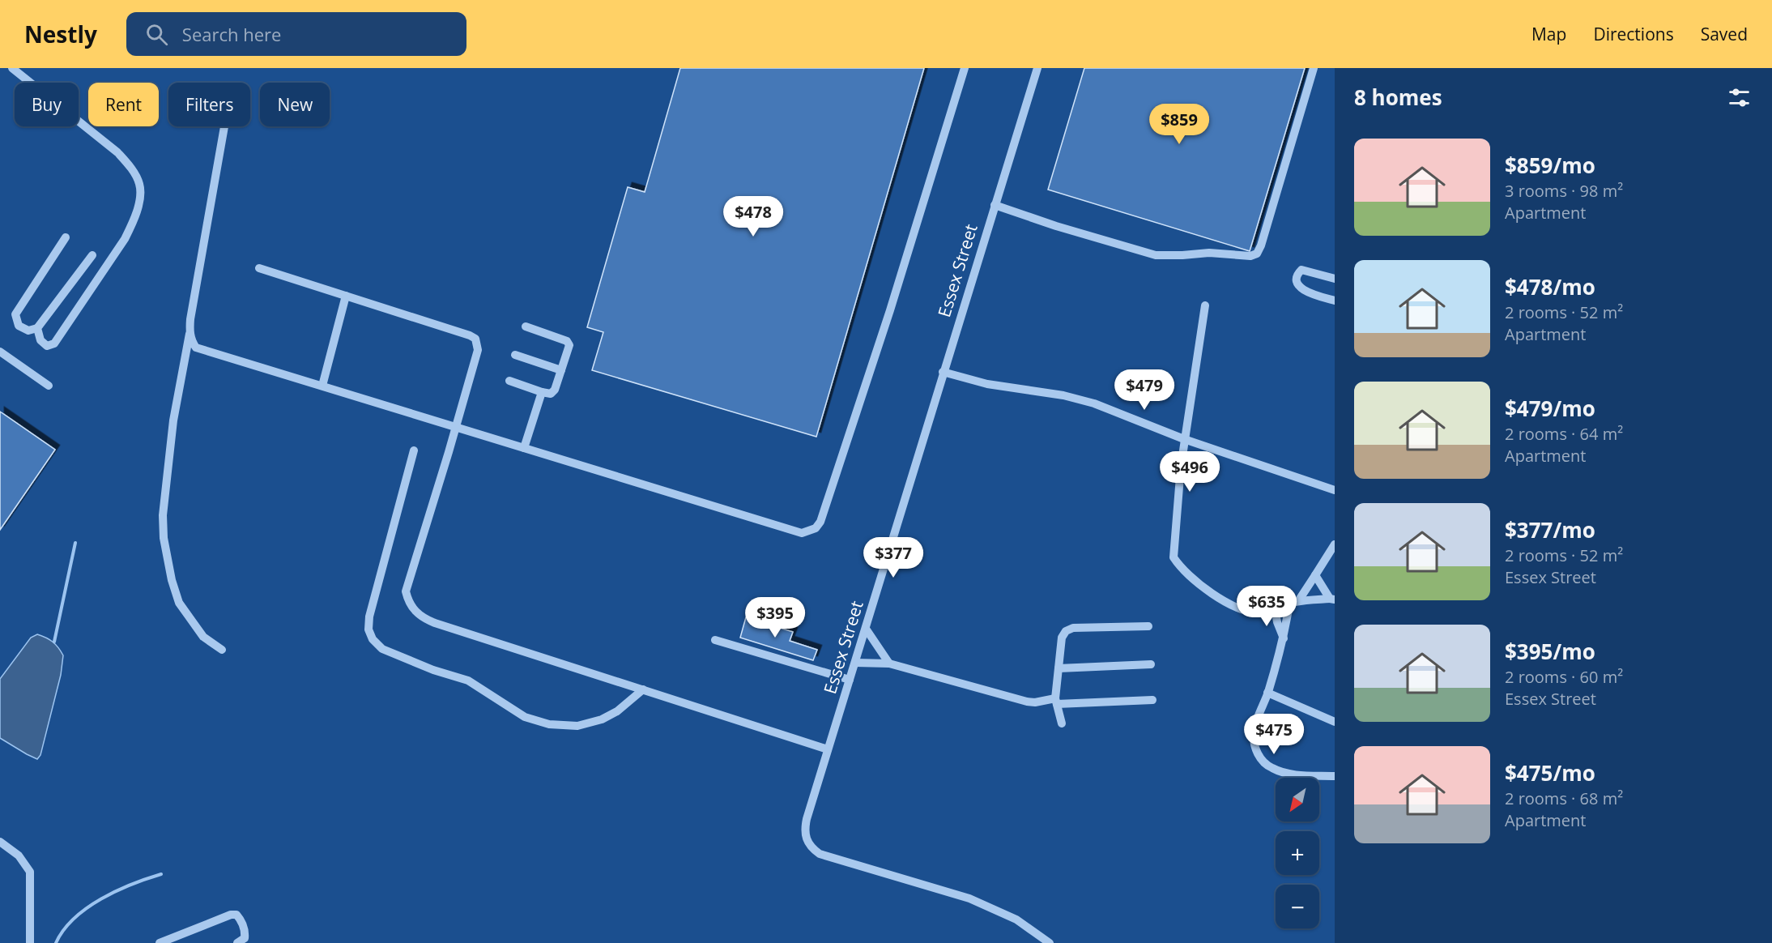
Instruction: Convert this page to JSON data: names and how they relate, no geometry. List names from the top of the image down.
{
  "streets": {
    "street": ["Essex Street"]
  },
  "north": "bottom left",
  "page": {
    "header": "Nestly",
    "search": "Search here",
    "nav": ["Map", "Directions", "Saved"],
    "heading": "8 homes",
    "chip": [
      "Buy",
      "Rent",
      "Filters",
      "New"
    ],
    "price": [
      "$859",
      "$478",
      "$479",
      "$496",
      "$377",
      "$635",
      "$395",
      "$475"
    ],
    "list": [
      {
        "name": "$859/mo",
        "note": "3 rooms · 98 m² · Apartment"
      },
      {
        "name": "$478/mo",
        "note": "2 rooms · 52 m² · Apartment"
      },
      {
        "name": "$479/mo",
        "note": "2 rooms · 64 m² · Apartment"
      },
      {
        "name": "$377/mo",
        "note": "2 rooms · 52 m² · Essex Street"
      },
      {
        "name": "$395/mo",
        "note": "2 rooms · 60 m² · Essex Street"
      },
      {
        "name": "$475/mo",
        "note": "2 rooms · 68 m² · Apartment"
      }
    ],
    "map_buttons": ["+", "−"]
  }
}
